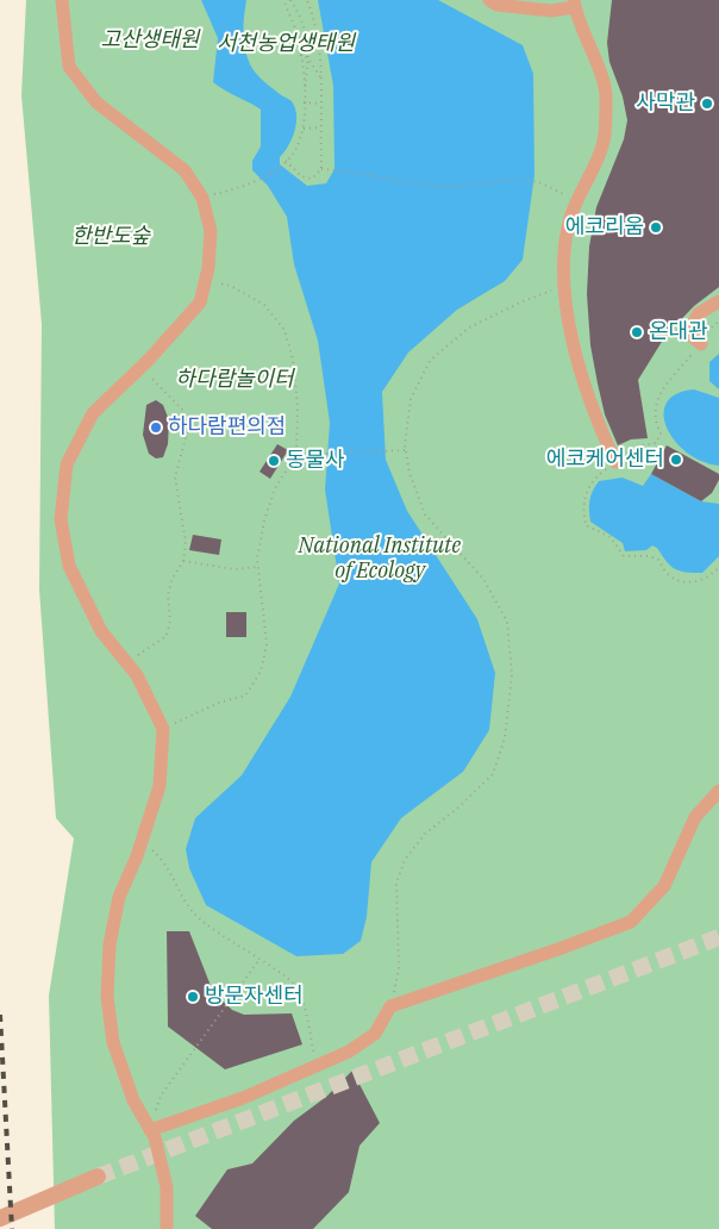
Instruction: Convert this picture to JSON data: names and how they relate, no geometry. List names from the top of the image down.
{
  "parks": [
    "고산생태원",
    "서천농업생태원",
    "한반도숲",
    "하다람놀이터",
    "National Institute of Ecology"
  ],
  "places": [
    "사막관",
    "에코리움",
    "온대관",
    "하다람편의점",
    "에코케어센터",
    "동물사",
    "방문자센터"
  ]
}
